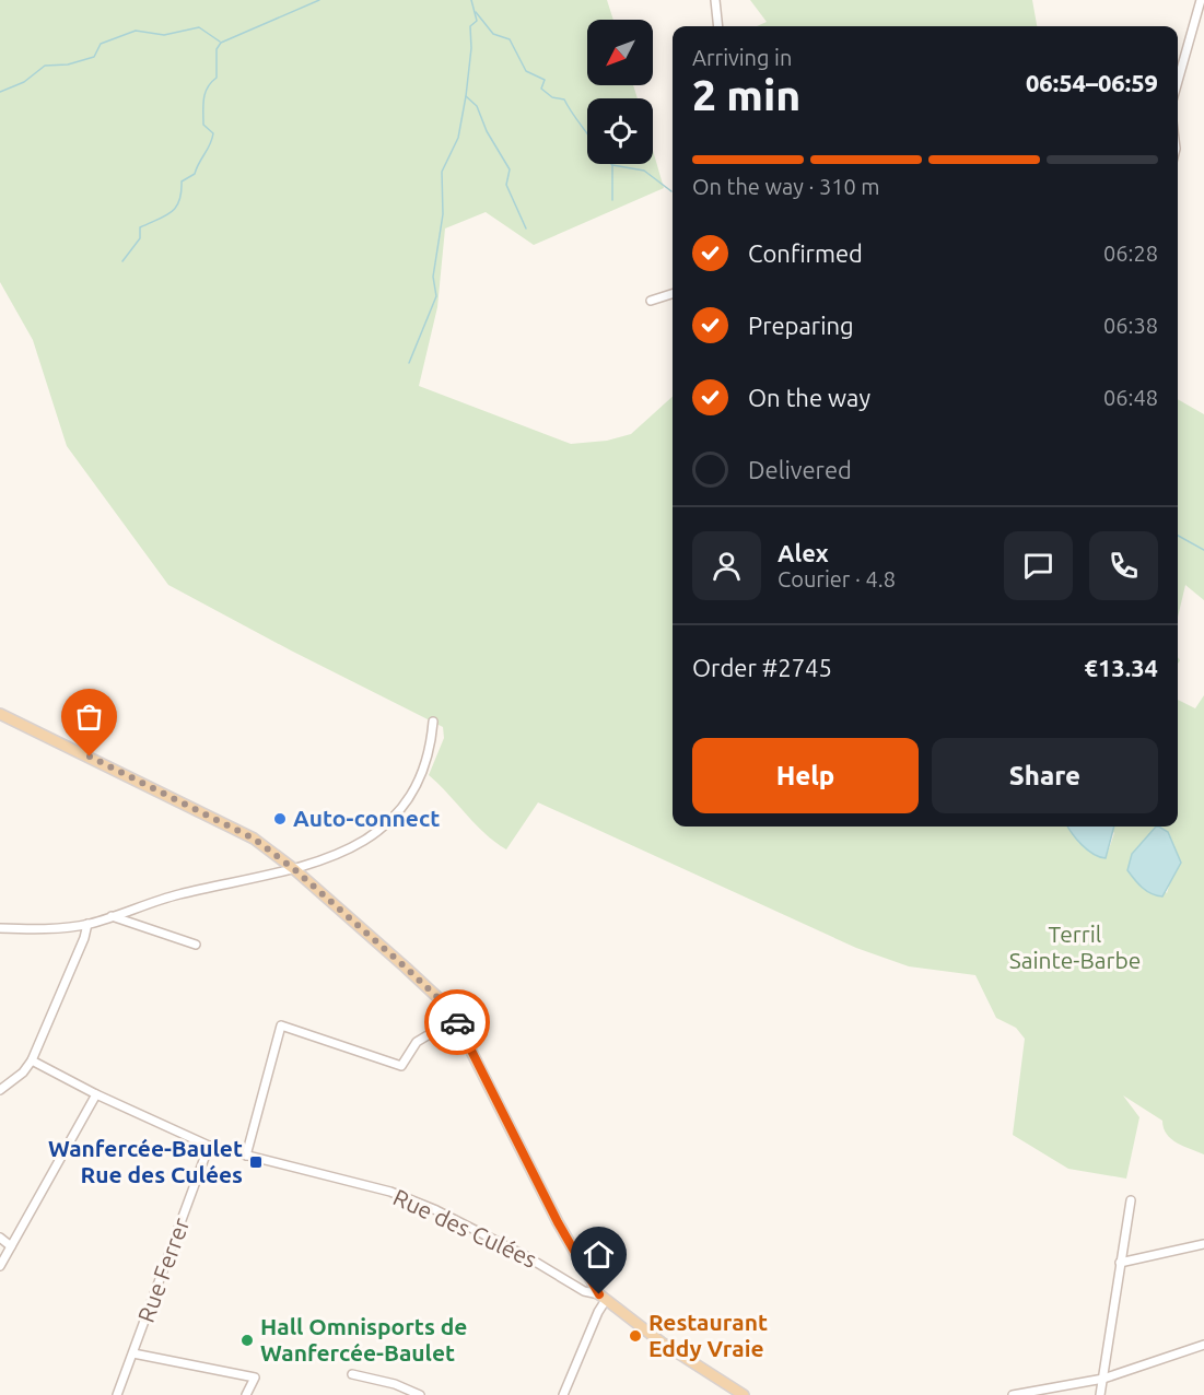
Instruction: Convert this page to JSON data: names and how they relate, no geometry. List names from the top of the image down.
{
  "streets": {
    "street": ["Rue des Culées", "Rue Ferrer"]
  },
  "crossings": [
    ["Rue des Culées", "Rue Ferrer"]
  ],
  "parks": ["Terril Sainte-Barbe"],
  "places": {
    "other": ["Auto-connect", "Restaurant Eddy Vraie", "Hall Omnisports de Wanfercée-Baulet"],
    "transit": ["Wanfercée-Baulet Rue des Culées"]
  },
  "north": "bottom left",
  "page": {
    "heading": ["2 min", "Arriving in", "06:54–06:59"],
    "panel": [
      "Alex",
      "Courier · 4.8",
      "Order #2745",
      "€13.34"
    ],
    "bar": "On the way · 310 m",
    "list": [
      ["Confirmed", "06:28"],
      ["Preparing", "06:38"],
      ["On the way", "06:48"],
      "Delivered"
    ],
    "buttons": ["Help", "Share"]
  }
}
